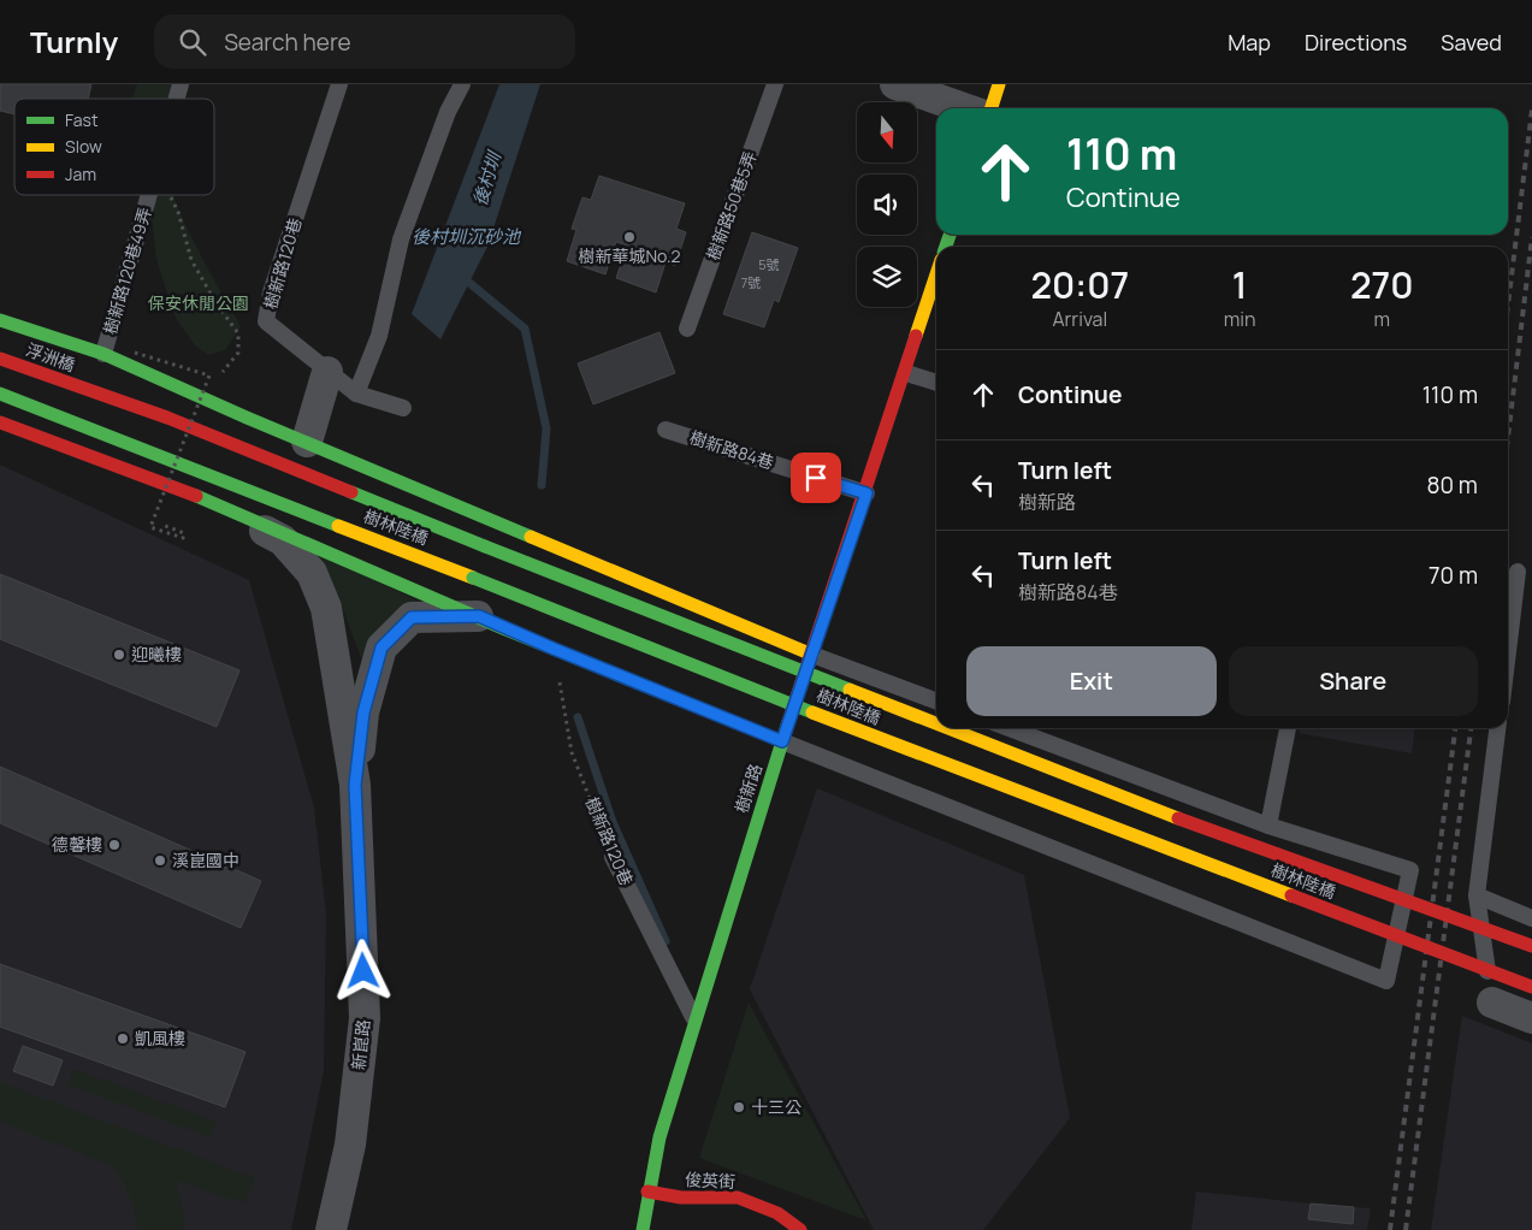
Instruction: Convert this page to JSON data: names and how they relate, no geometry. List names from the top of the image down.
{
  "streets": {
    "main road": [
      "浮洲橋",
      "樹林陸橋",
      "樹新路",
      "俊英街"
    ],
    "street": ["新崑路"],
    "lane": [
      "樹新路50巷5弄",
      "樹新路120巷",
      "樹新路120巷49弄",
      "樹新路84巷"
    ]
  },
  "crossings": [
    ["樹新路120巷", "樹新路"],
    ["浮洲橋", "樹林陸橋"],
    ["樹新路84巷", "樹新路"],
    ["樹新路", "俊英街"]
  ],
  "water": ["後村圳", "後村圳沉砂池"],
  "parks": ["保安休閒公園"],
  "places": [
    "樹新華城No.2",
    "迎曦樓",
    "德馨樓",
    "溪崑國中",
    "凱風樓",
    "十三公"
  ],
  "house_numbers": ["5號", "7號"],
  "legend": ["Fast", "Slow", "Jam"],
  "north": "bottom",
  "page": {
    "header": "Turnly",
    "search": "Search here",
    "nav": ["Map", "Directions", "Saved"],
    "turn": ["110 m", "Continue"],
    "eta": [
      "20:07",
      "Arrival",
      "1",
      "min",
      "270",
      "m"
    ],
    "list": [
      {
        "name": "Continue",
        "value": "110 m"
      },
      {
        "name": "Turn left",
        "note": "樹新路",
        "value": "80 m"
      },
      {
        "name": "Turn left",
        "note": "樹新路84巷",
        "value": "70 m"
      }
    ],
    "buttons": ["Exit", "Share"]
  }
}
